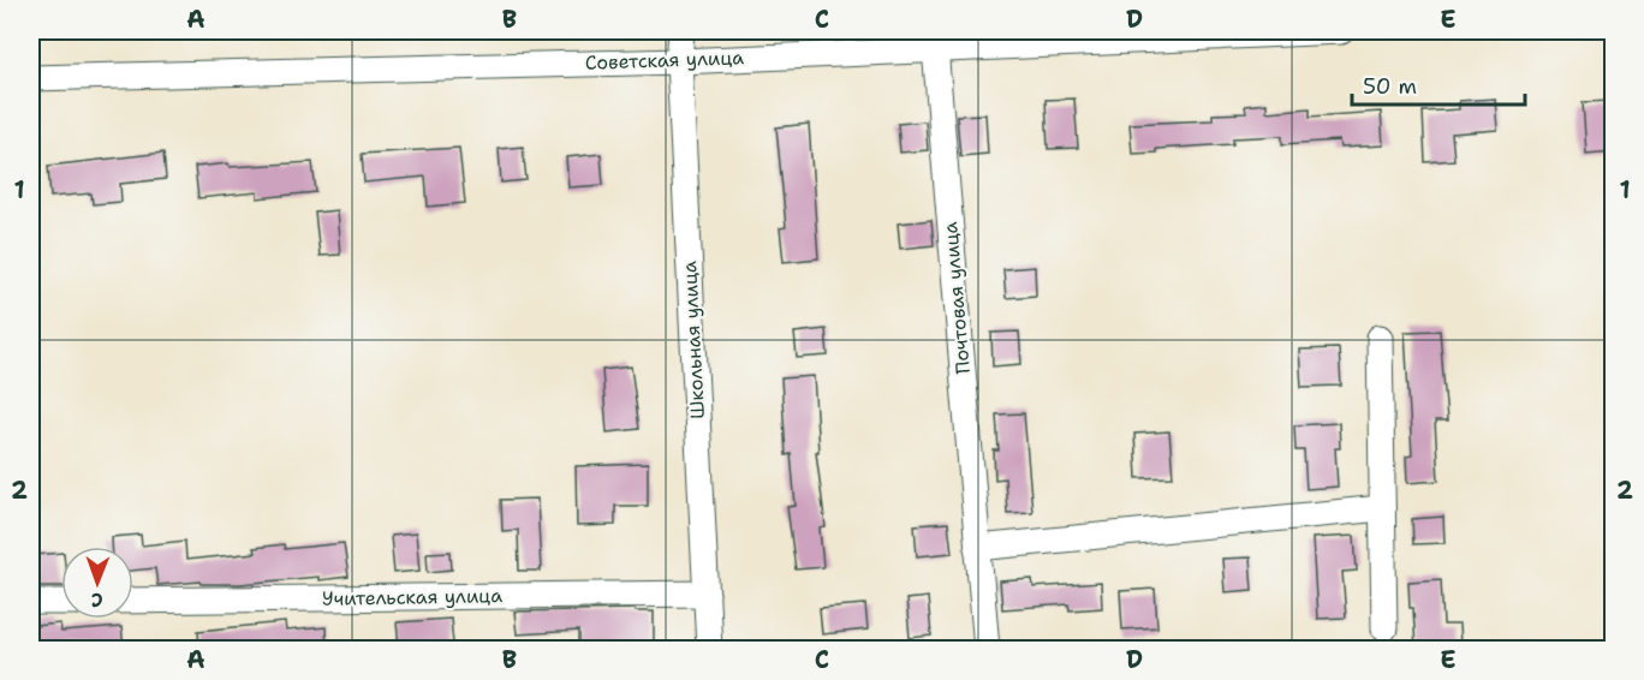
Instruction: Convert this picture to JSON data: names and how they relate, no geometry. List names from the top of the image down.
{
  "streets": {
    "street": [
      "Советская улица",
      "Почтовая улица",
      "Школьная улица",
      "Учительская улица"
    ]
  },
  "crossings": [
    ["Советская улица", "Почтовая улица"],
    ["Советская улица", "Школьная улица"],
    ["Школьная улица", "Учительская улица"]
  ],
  "scale_bar": "50 m",
  "north": "bottom",
  "grid": {
    "columns": [
      "A",
      "B",
      "C",
      "D",
      "E"
    ],
    "rows": ["1", "2"]
  }
}
